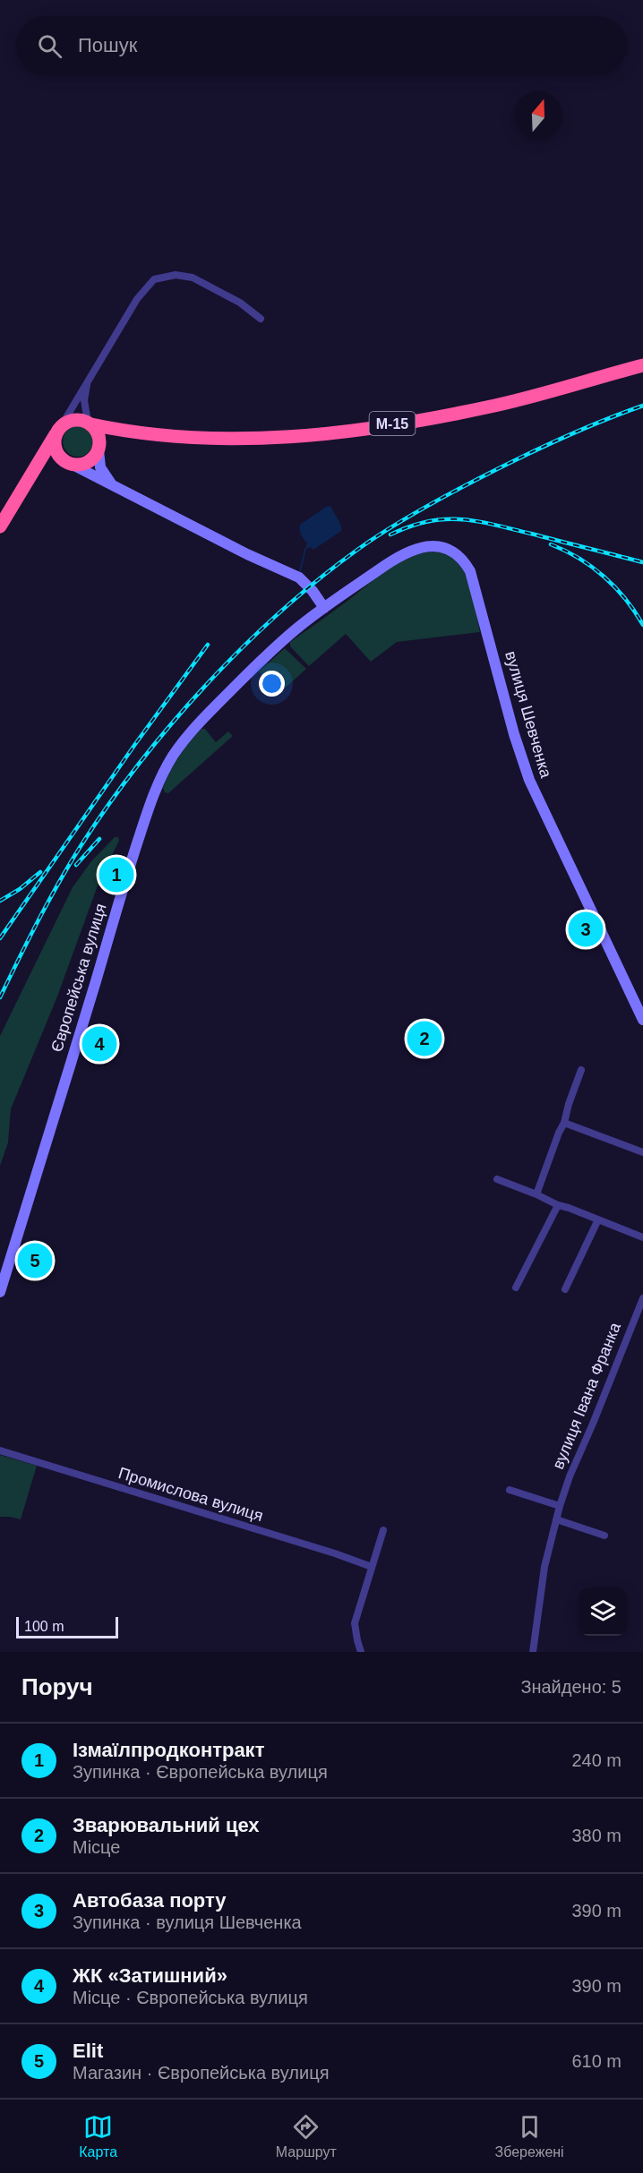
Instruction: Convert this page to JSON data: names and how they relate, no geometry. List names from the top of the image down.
{
  "streets": {
    "highway": ["М-15"],
    "main road": ["вулиця Шевченка", "Європейська вулиця"],
    "street": ["вулиця Івана Франка", "Промислова вулиця"]
  },
  "crossings": [
    ["вулиця Шевченка", "Європейська вулиця"]
  ],
  "scale_bar": "100 m",
  "north": "top",
  "page": {
    "search": "Пошук",
    "pins": [
      "1",
      "3",
      "2",
      "4",
      "5"
    ],
    "scale": "100 m",
    "heading": ["Поруч", "Знайдено: 5"],
    "list": [
      {
        "mark": "1",
        "name": "Ізмаїлпродконтракт",
        "note": "Зупинка · Європейська вулиця",
        "value": "240 m"
      },
      {
        "mark": "2",
        "name": "Зварювальний цех",
        "note": "Місце",
        "value": "380 m"
      },
      {
        "mark": "3",
        "name": "Автобаза порту",
        "note": "Зупинка · вулиця Шевченка",
        "value": "390 m"
      },
      {
        "mark": "4",
        "name": "ЖК «Затишний»",
        "note": "Місце · Європейська вулиця",
        "value": "390 m"
      },
      {
        "mark": "5",
        "name": "Elit",
        "note": "Магазин · Європейська вулиця",
        "value": "610 m"
      }
    ],
    "nav": ["Карта", "Маршрут", "Збережені"]
  }
}
